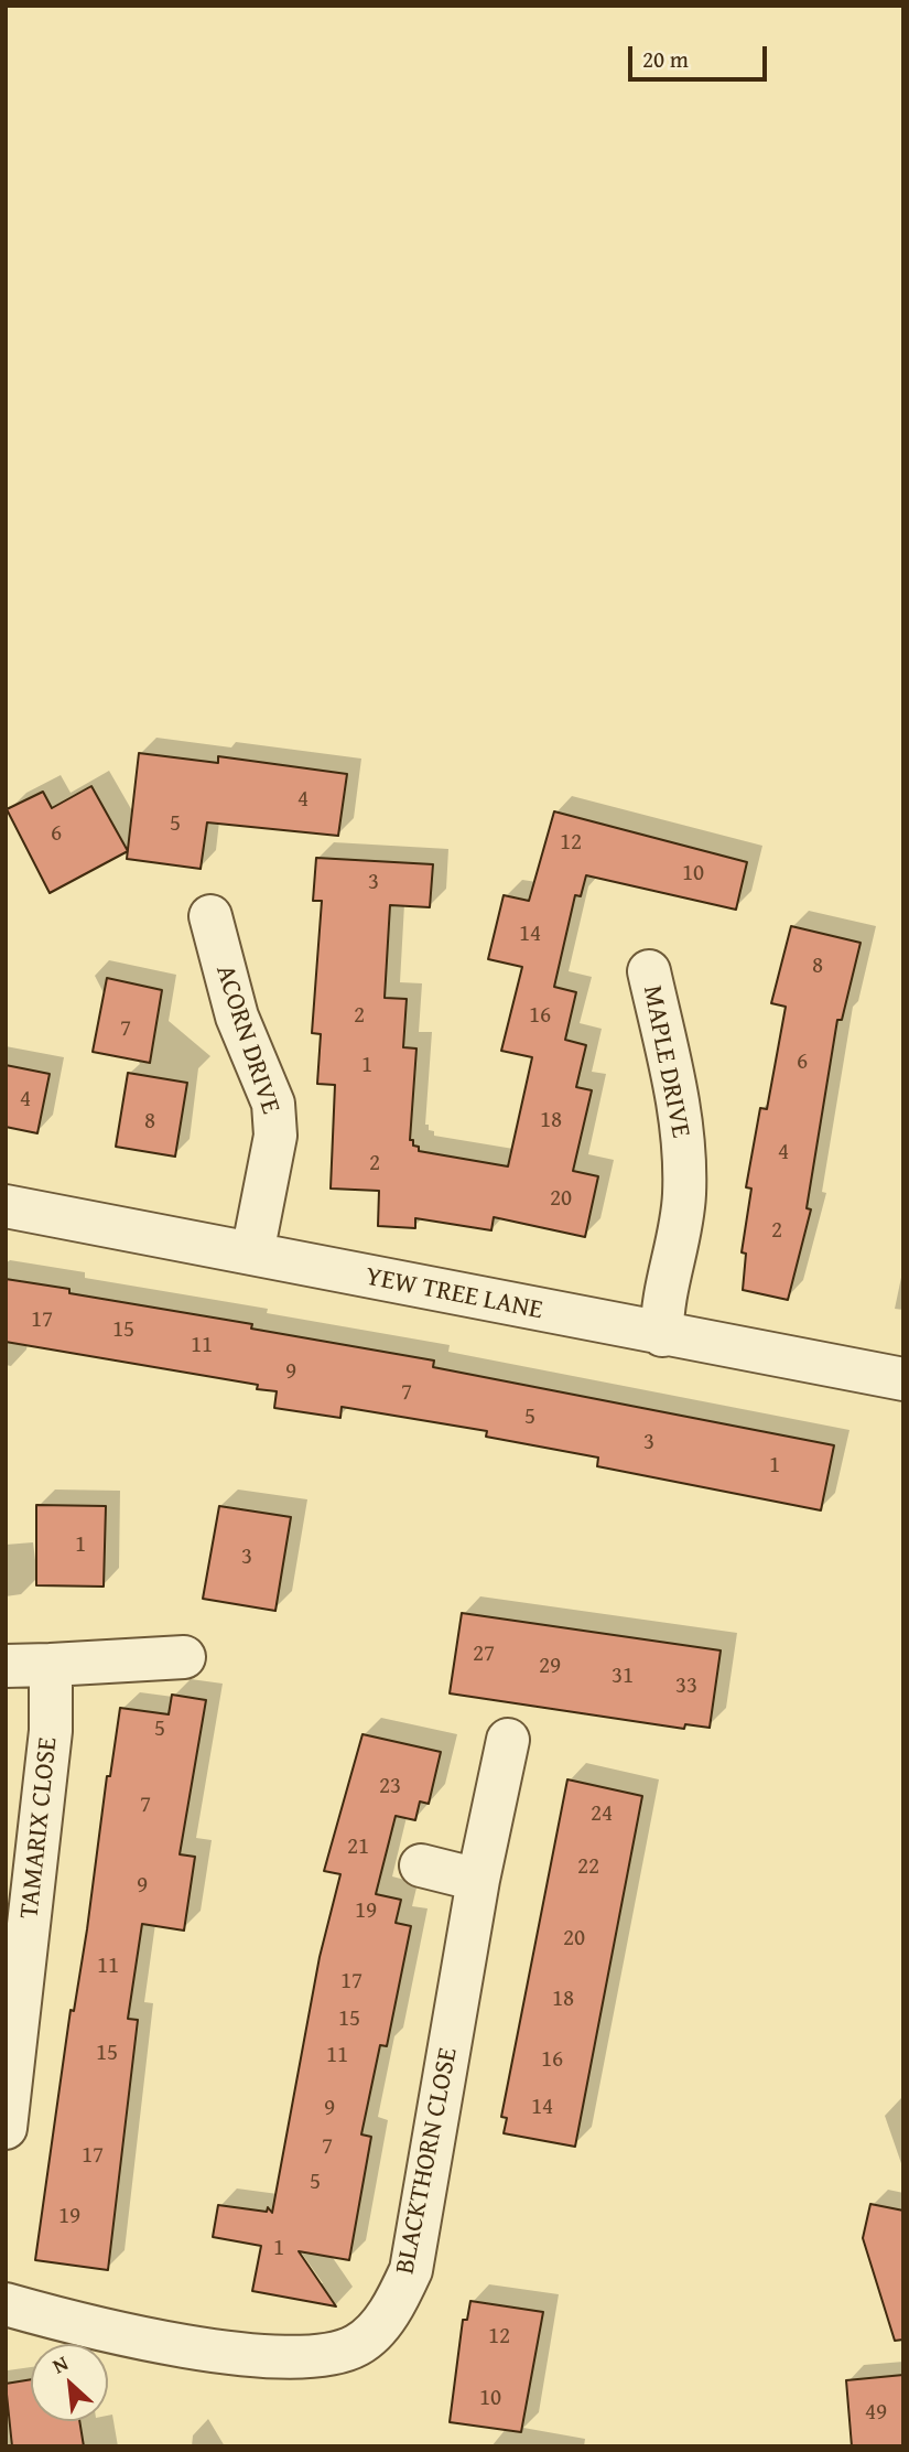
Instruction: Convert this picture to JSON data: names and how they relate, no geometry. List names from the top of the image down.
{
  "streets": {
    "street": [
      "ACORN DRIVE",
      "MAPLE DRIVE",
      "YEW TREE LANE",
      "TAMARIX CLOSE",
      "BLACKTHORN CLOSE"
    ]
  },
  "crossings": [
    ["ACORN DRIVE", "YEW TREE LANE"],
    ["MAPLE DRIVE", "YEW TREE LANE"]
  ],
  "house_numbers": [
    "4",
    "5",
    "6",
    "12",
    "10",
    "3",
    "14",
    "8",
    "2",
    "16",
    "7",
    "6",
    "1",
    "4",
    "18",
    "8",
    "4",
    "2",
    "20",
    "2",
    "17",
    "15",
    "11",
    "9",
    "7",
    "5",
    "3",
    "1",
    "1",
    "3",
    "27",
    "29",
    "31",
    "33",
    "5",
    "23",
    "7",
    "24",
    "21",
    "22",
    "9",
    "19",
    "20",
    "11",
    "17",
    "18",
    "15",
    "15",
    "11",
    "16",
    "14",
    "9",
    "7",
    "17",
    "5",
    "19",
    "1",
    "12",
    "10",
    "49"
  ],
  "scale_bar": "20 m",
  "north": "top left"
}
